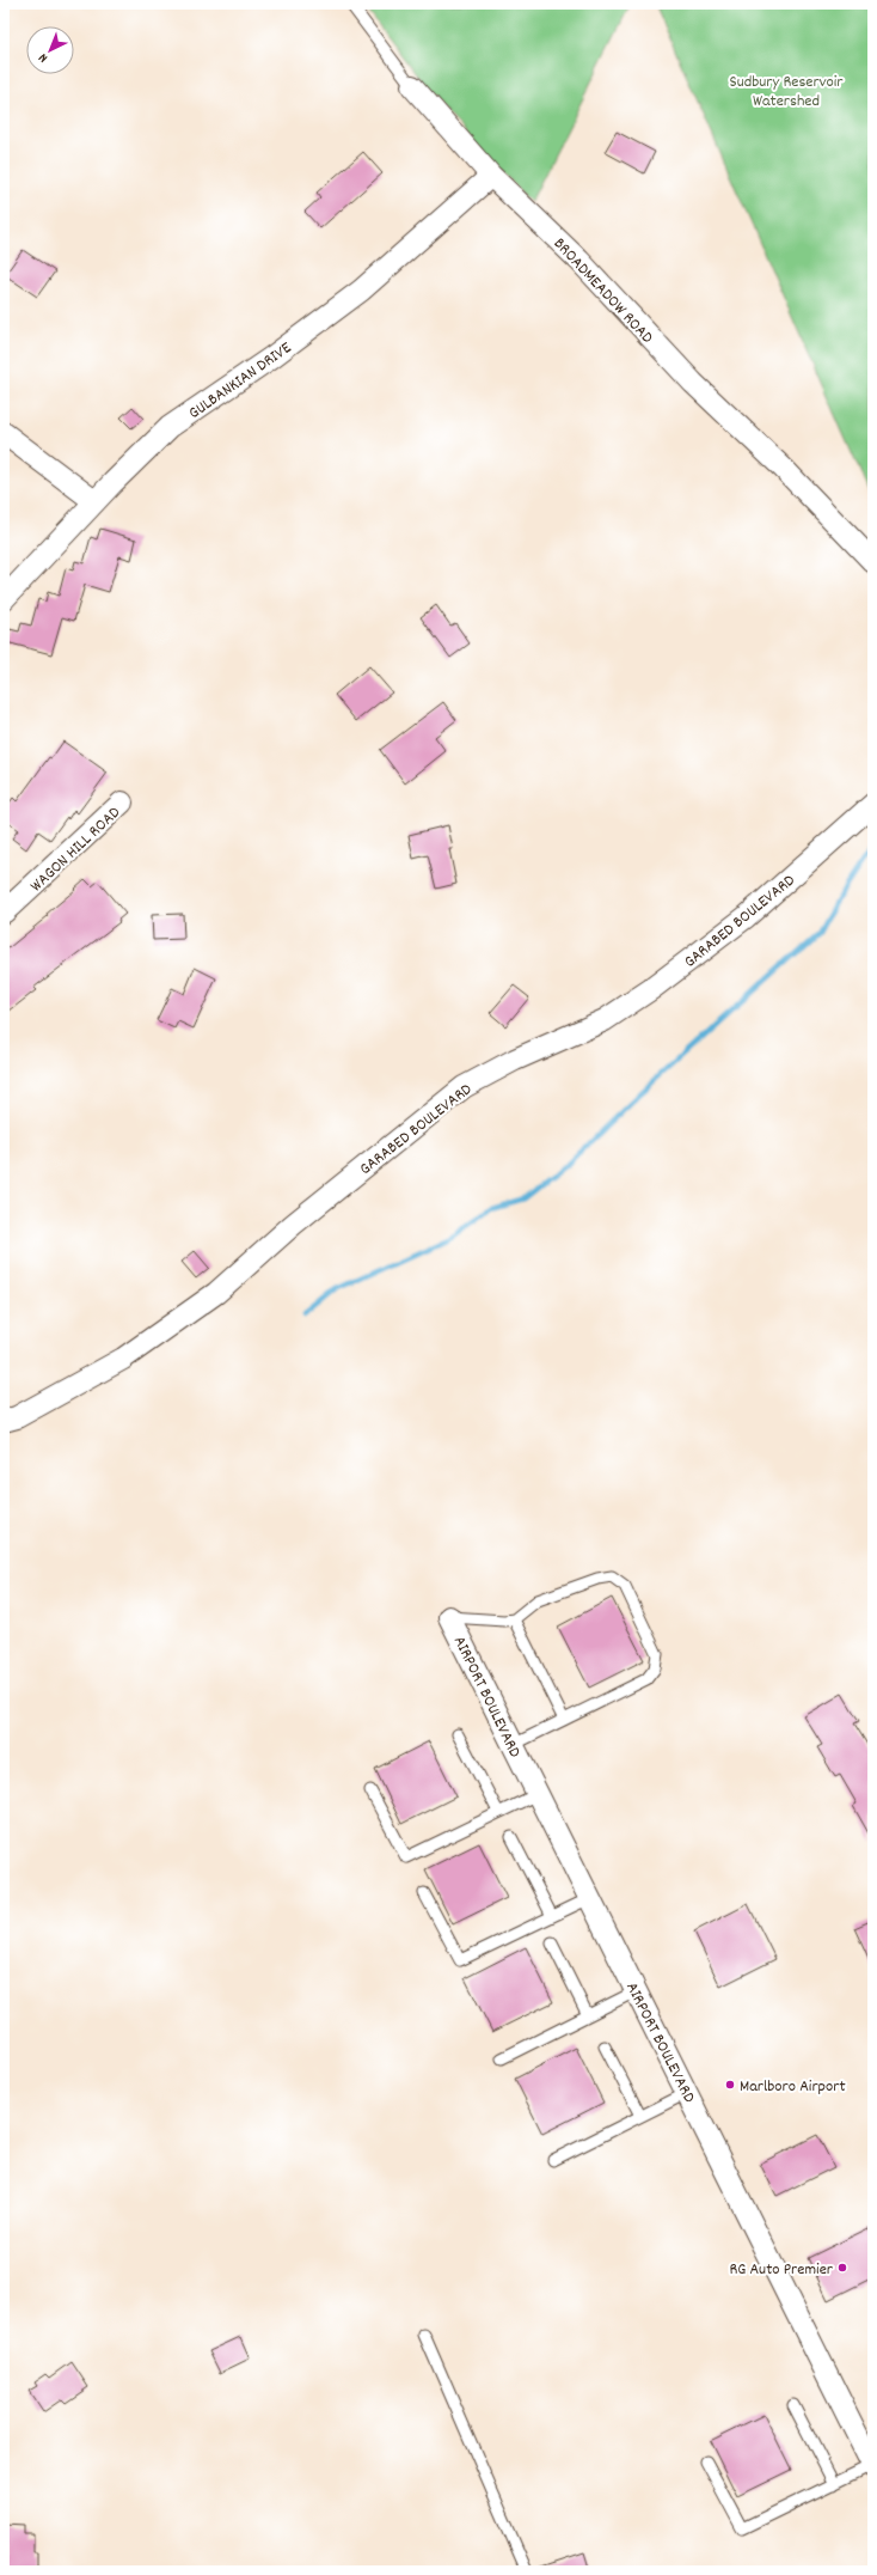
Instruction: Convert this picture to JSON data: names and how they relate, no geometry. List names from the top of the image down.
{
  "streets": {
    "street": [
      "BROADMEADOW ROAD",
      "GULBANKIAN DRIVE",
      "WAGON HILL ROAD",
      "GARABED BOULEVARD",
      "AIRPORT BOULEVARD"
    ]
  },
  "crossings": [
    ["BROADMEADOW ROAD", "GULBANKIAN DRIVE"]
  ],
  "parks": ["Sudbury Reservoir Watershed"],
  "places": ["Marlboro Airport", "RG Auto Premier"],
  "north": "bottom left"
}
